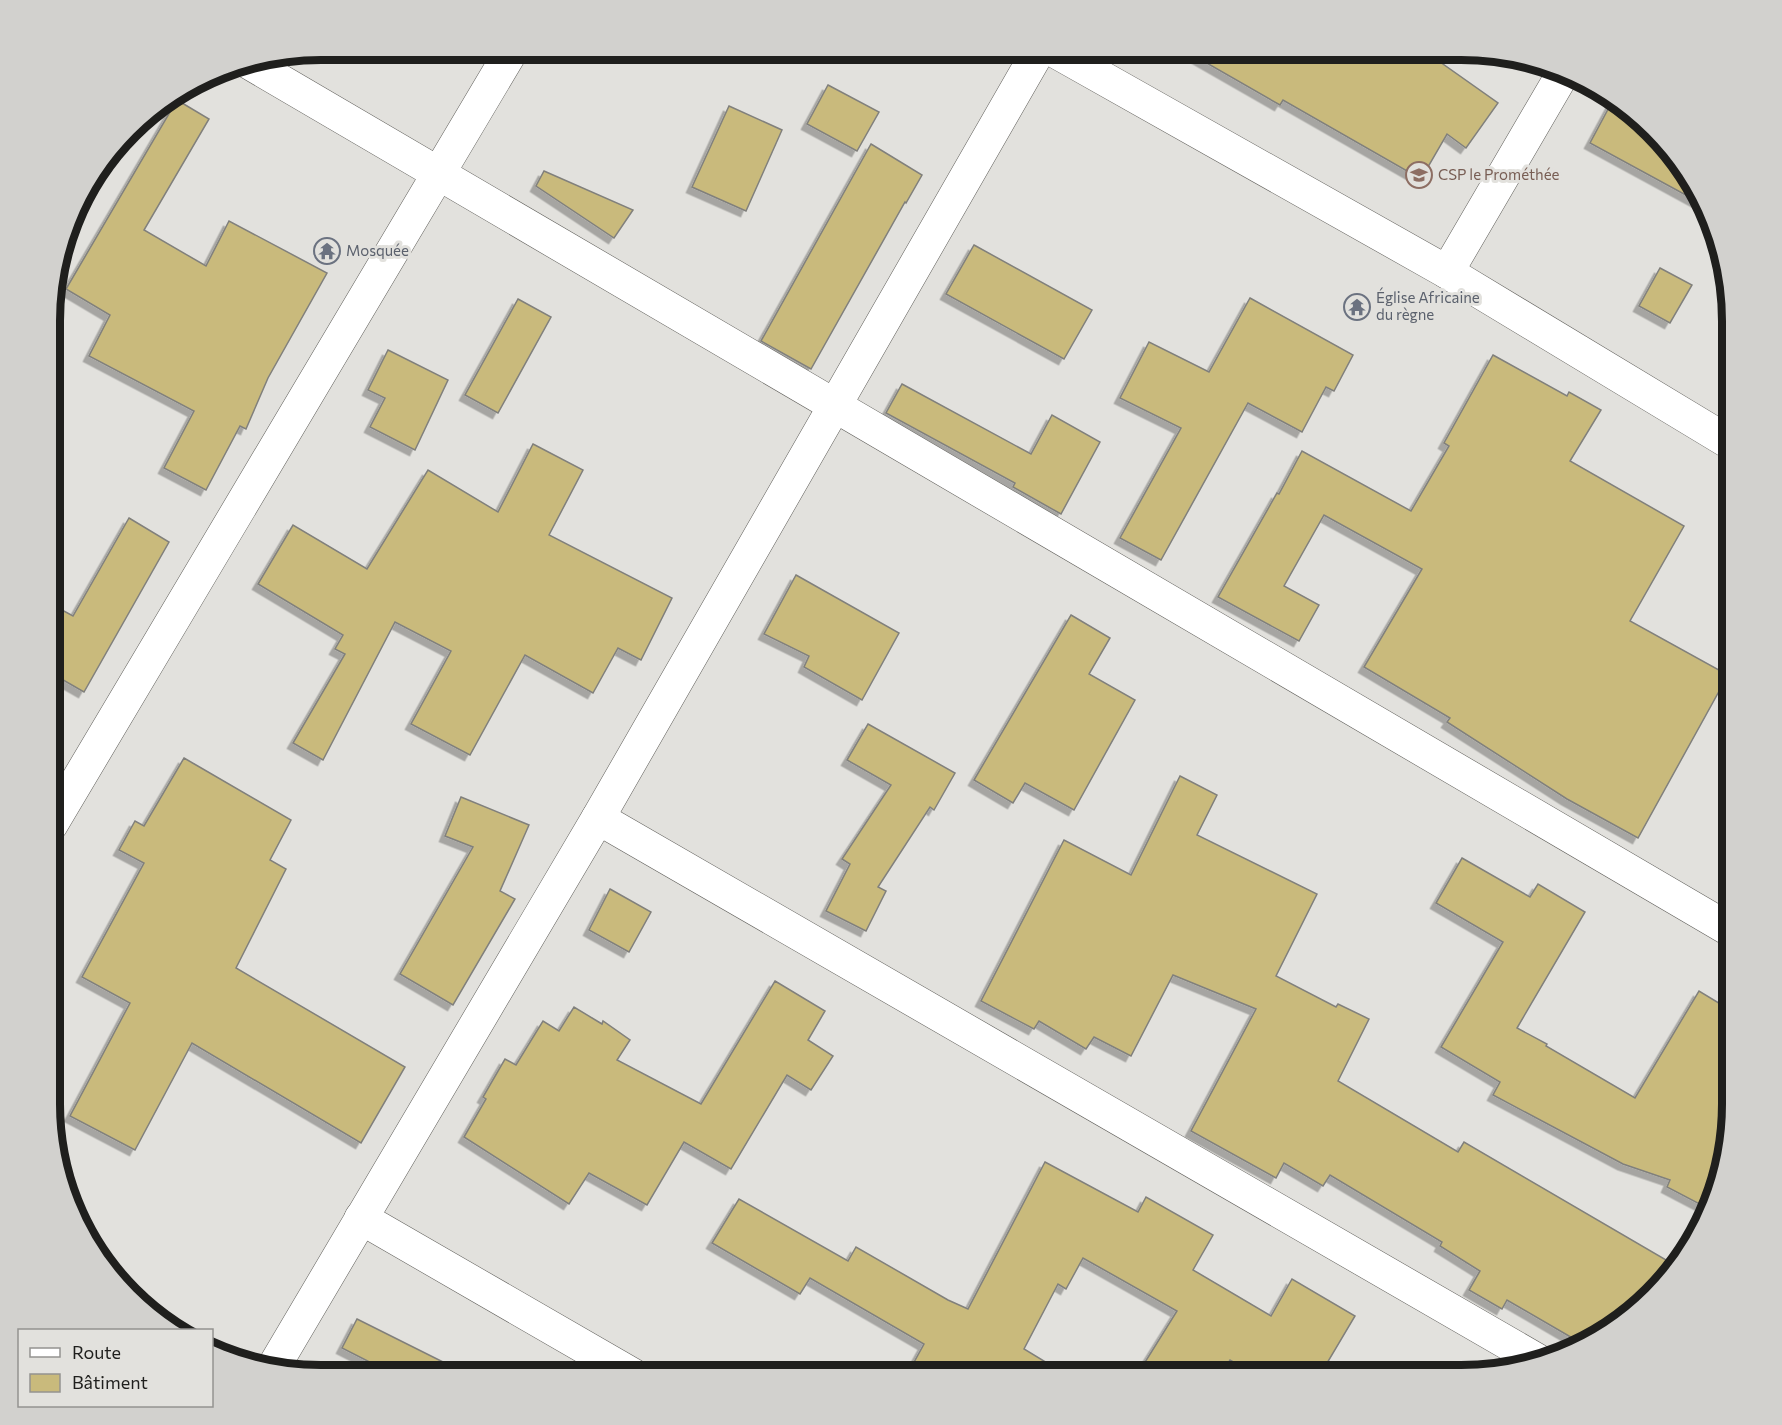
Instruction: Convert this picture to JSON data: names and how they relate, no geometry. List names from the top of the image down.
{
  "places": {
    "school or university": ["CSP le Prométhée"],
    "temple": ["Mosquée", "Église Africaine du règne"]
  },
  "legend": ["Route", "Bâtiment"]
}
